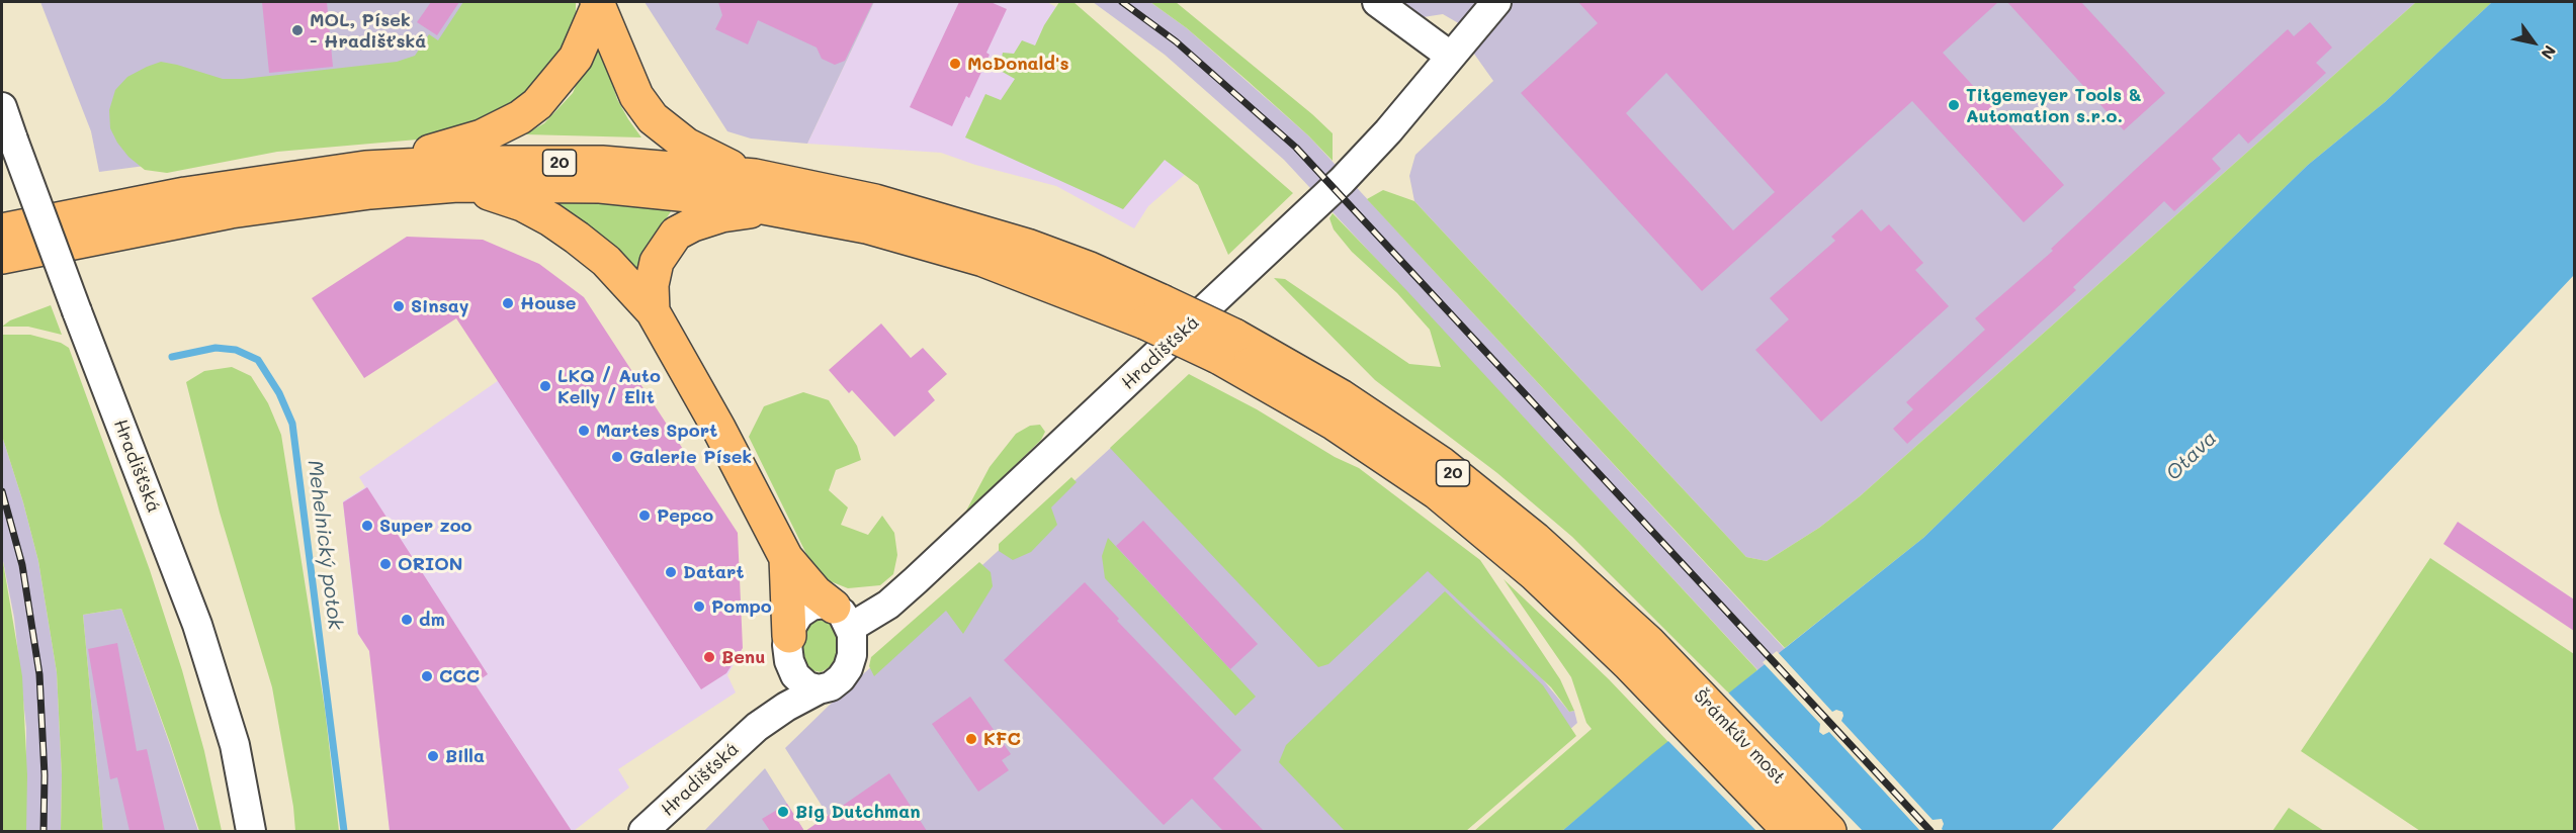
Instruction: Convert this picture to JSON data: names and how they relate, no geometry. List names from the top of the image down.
{
  "streets": {
    "highway": ["20", "Šrámkův most"],
    "street": ["Hradišťská"]
  },
  "crossings": [
    ["20", "Šrámkův most"]
  ],
  "water": ["Otava", "Mehelnický potok"],
  "places": [
    "MOL, Písek - Hradišťská",
    "McDonald's",
    "Titgemeyer Tools & Automation s.r.o.",
    "House",
    "Sinsay",
    "LKQ / Auto Kelly / Elit",
    "Martes Sport",
    "Galerie Písek",
    "Pepco",
    "Super zoo",
    "ORION",
    "Datart",
    "Pompo",
    "dm",
    "Benu",
    "CCC",
    "KFC",
    "Billa",
    "Big Dutchman"
  ],
  "north": "bottom right"
}
